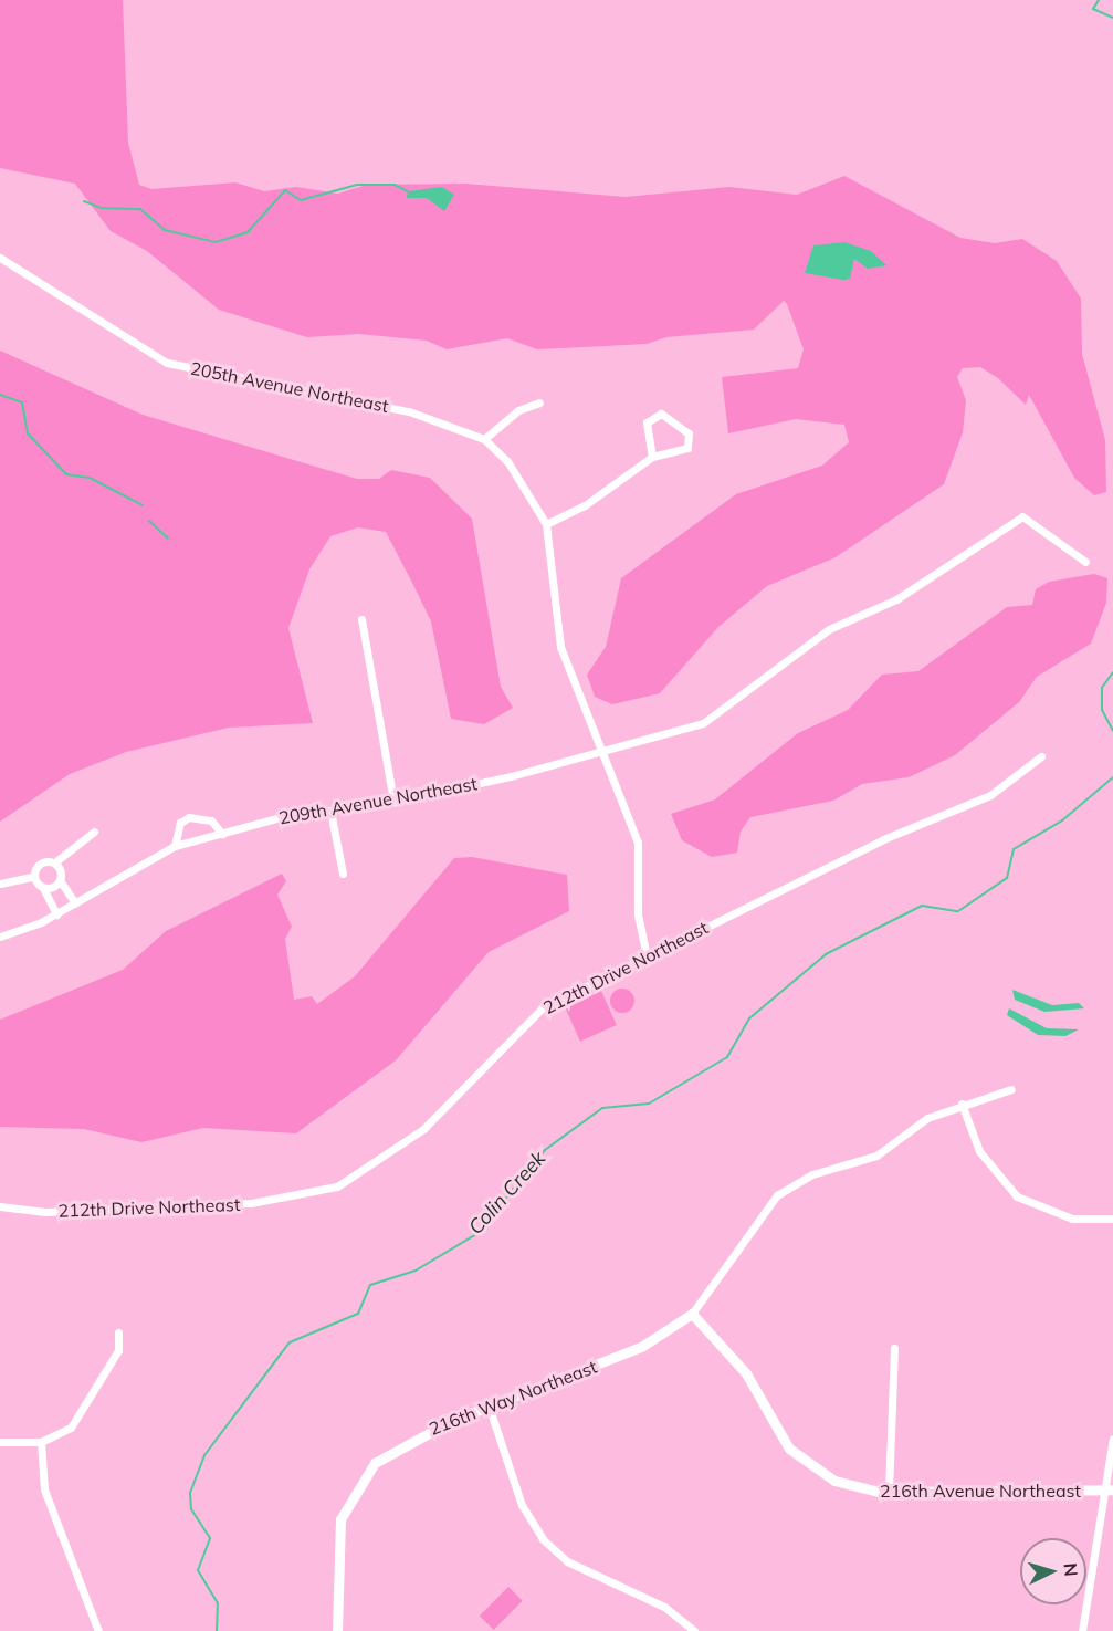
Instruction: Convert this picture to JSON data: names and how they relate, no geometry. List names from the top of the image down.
{
  "streets": {
    "street": [
      "205th Avenue Northeast",
      "209th Avenue Northeast",
      "212th Drive Northeast",
      "216th Way Northeast",
      "216th Avenue Northeast"
    ]
  },
  "crossings": [
    ["216th Way Northeast", "216th Avenue Northeast"]
  ],
  "water": ["Colin Creek"],
  "north": "right"
}
